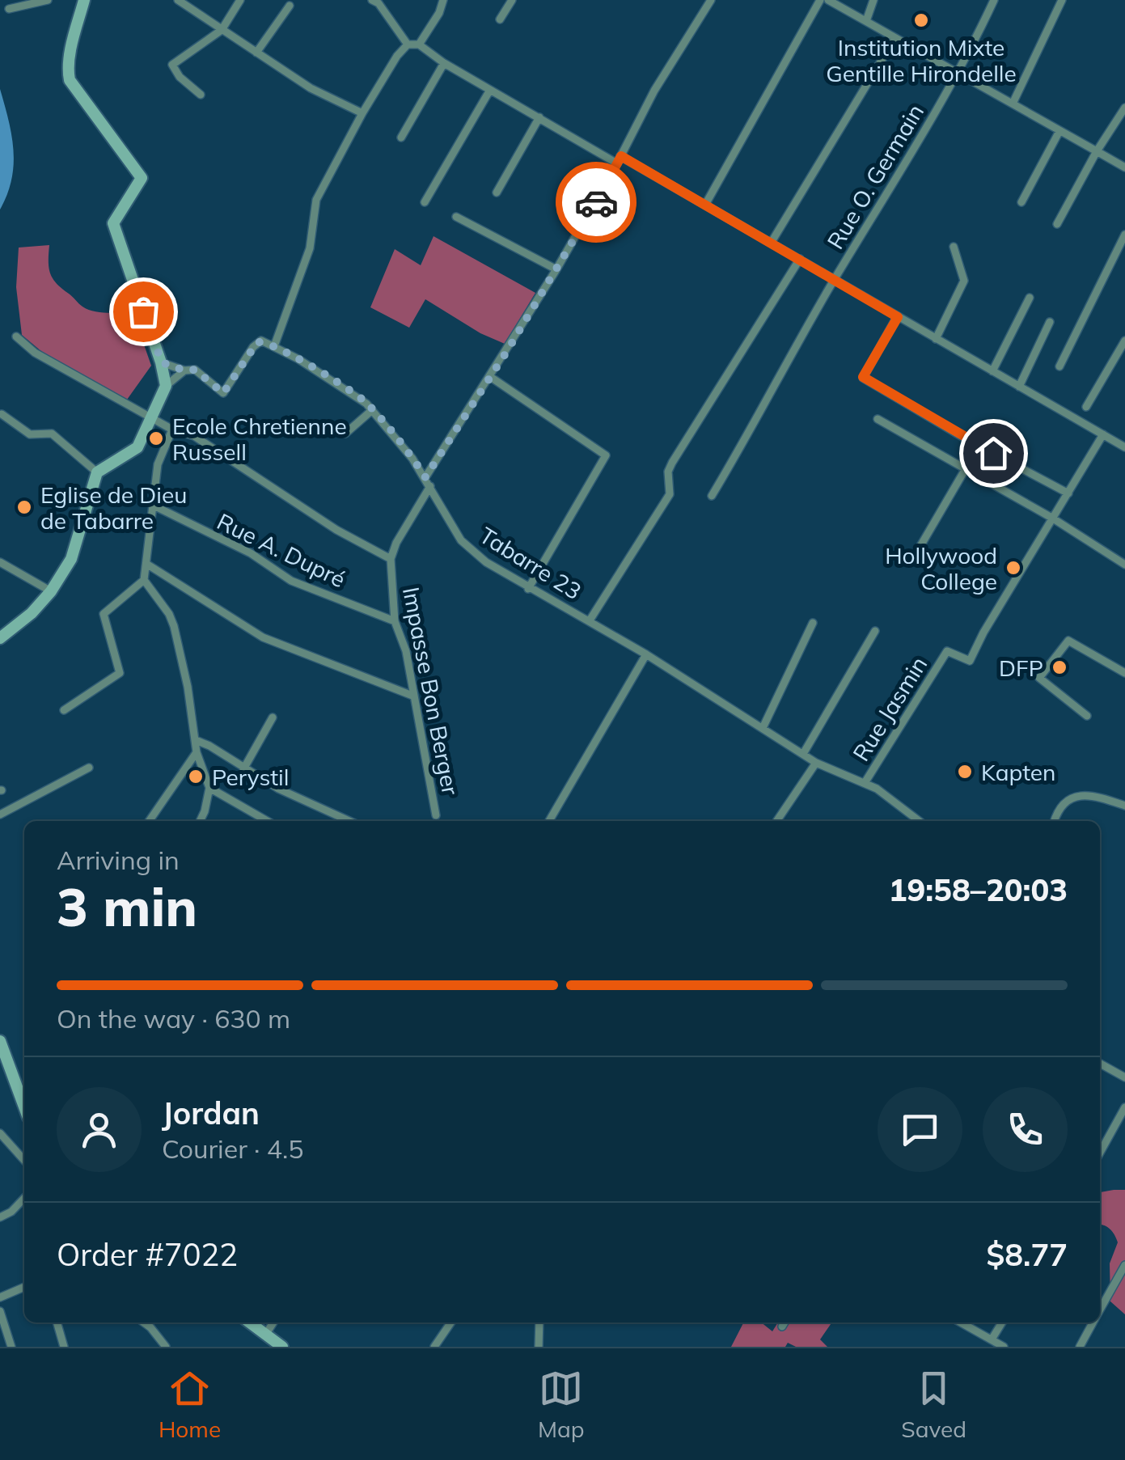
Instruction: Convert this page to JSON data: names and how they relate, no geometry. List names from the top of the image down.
{
  "streets": {
    "street": [
      "Rue O. Germain",
      "Rue A. Dupré",
      "Tabarre 23",
      "Impasse Bon Berger",
      "Rue Jasmin"
    ]
  },
  "crossings": [
    ["Rue A. Dupré", "Impasse Bon Berger"],
    ["Tabarre 23", "Impasse Bon Berger"],
    ["Tabarre 23", "Rue Jasmin"]
  ],
  "places": [
    "Institution Mixte Gentille Hirondelle",
    "Ecole Chretienne Russell",
    "Eglise de Dieu de Tabarre",
    "Hollywood College",
    "DFP",
    "Kapten",
    "Perystil"
  ],
  "page": {
    "heading": ["3 min", "Arriving in", "19:58–20:03"],
    "panel": [
      "Jordan",
      "Courier · 4.5",
      "Order #7022",
      "$8.77"
    ],
    "bar": "On the way · 630 m",
    "tabs": ["Home", "Map", "Saved"]
  }
}
